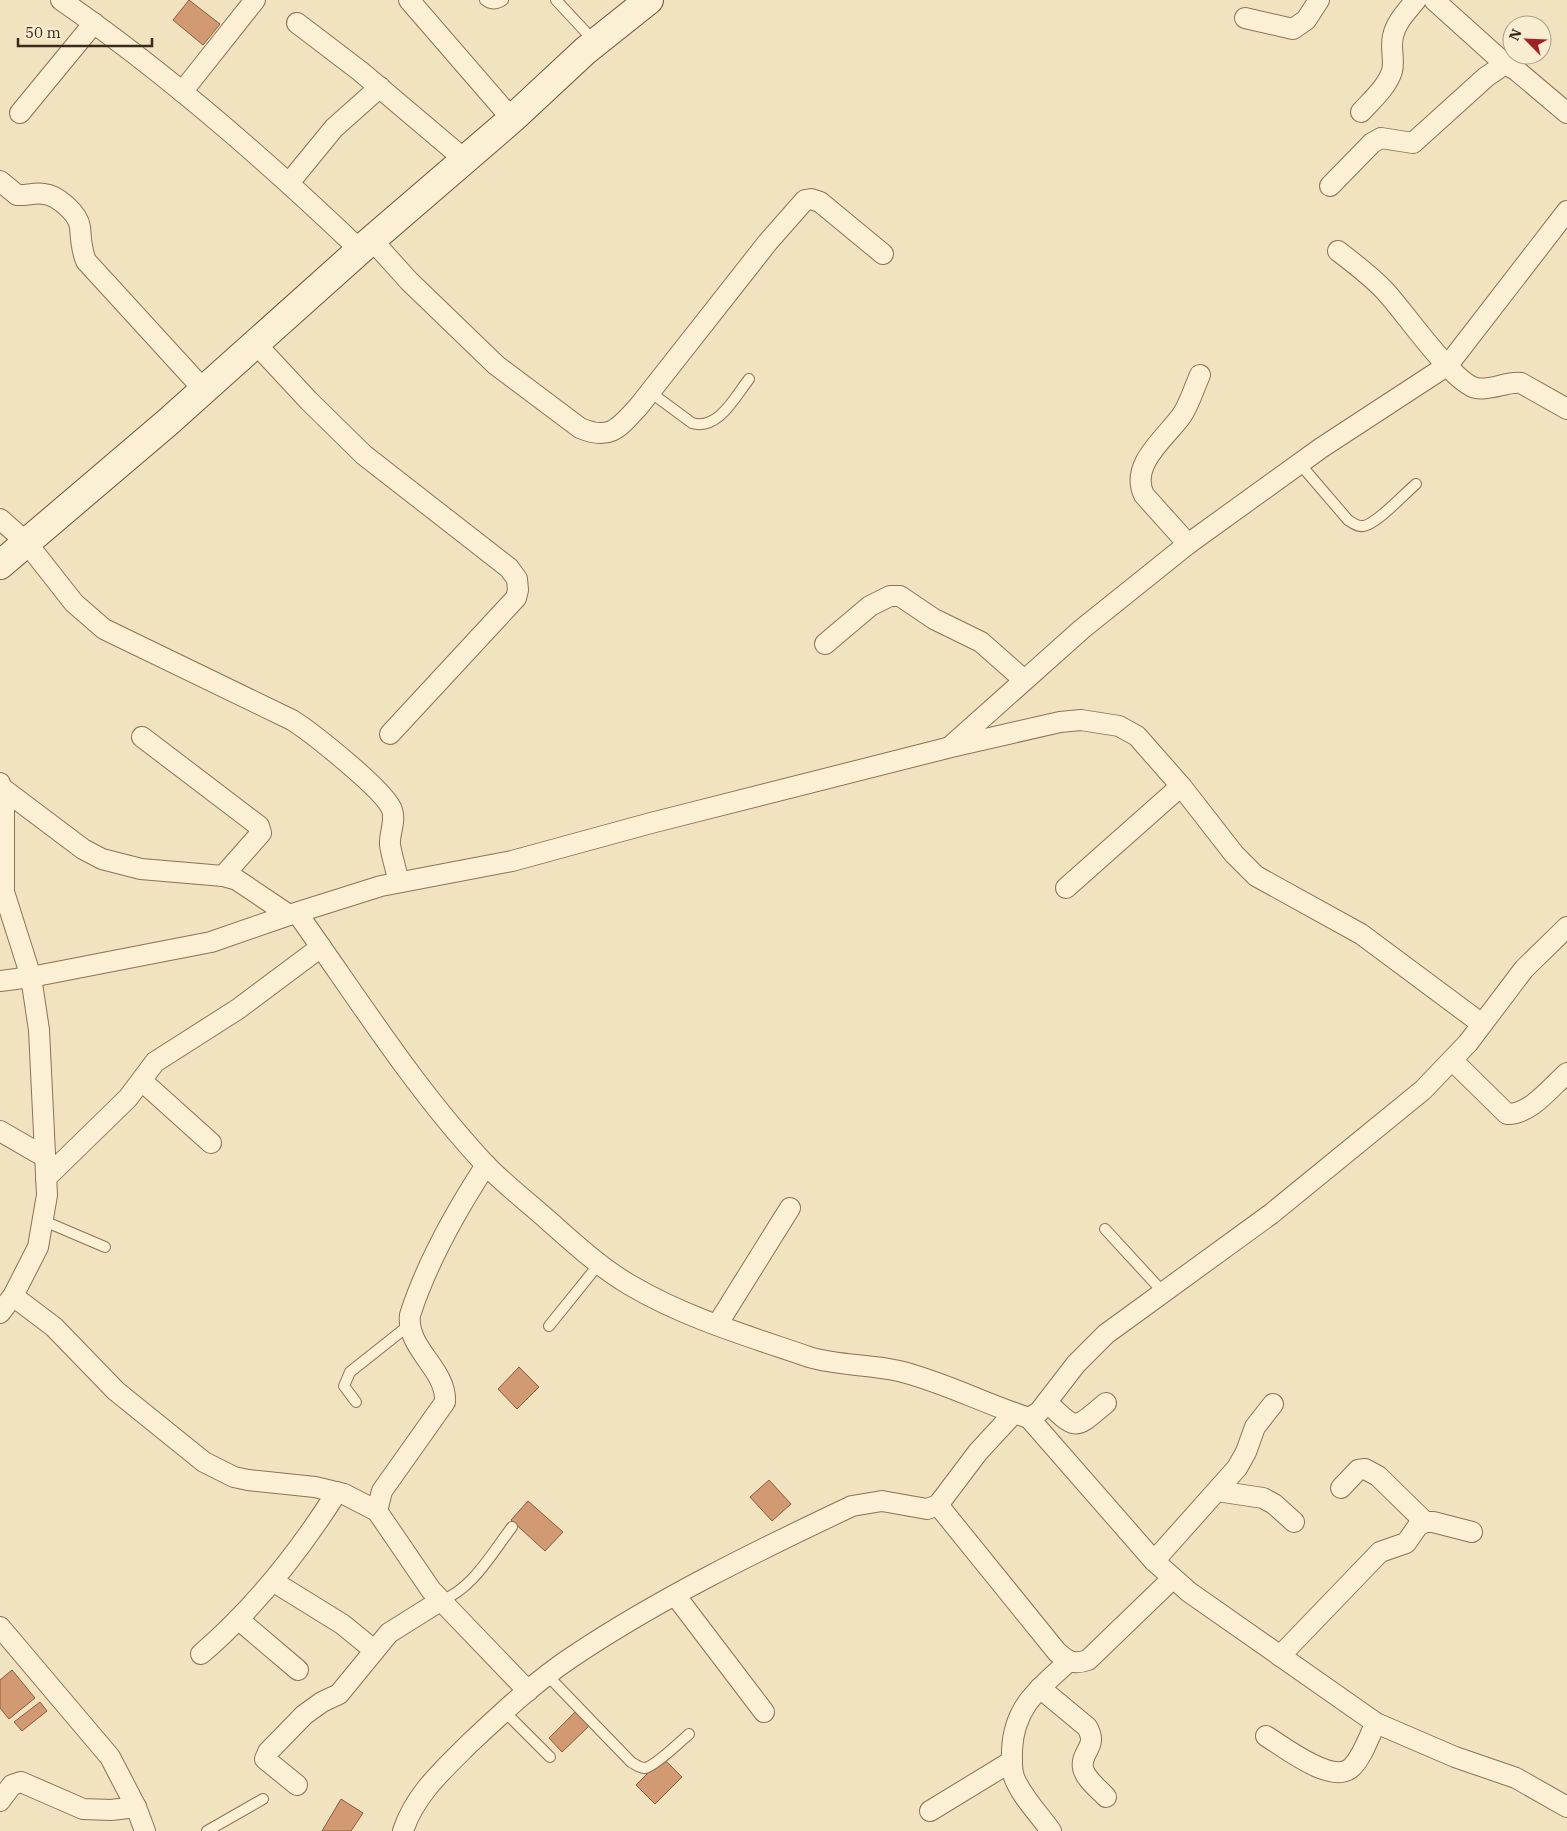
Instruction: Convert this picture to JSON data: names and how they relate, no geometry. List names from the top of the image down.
{
  "scale_bar": "50 m",
  "north": "top left"
}
